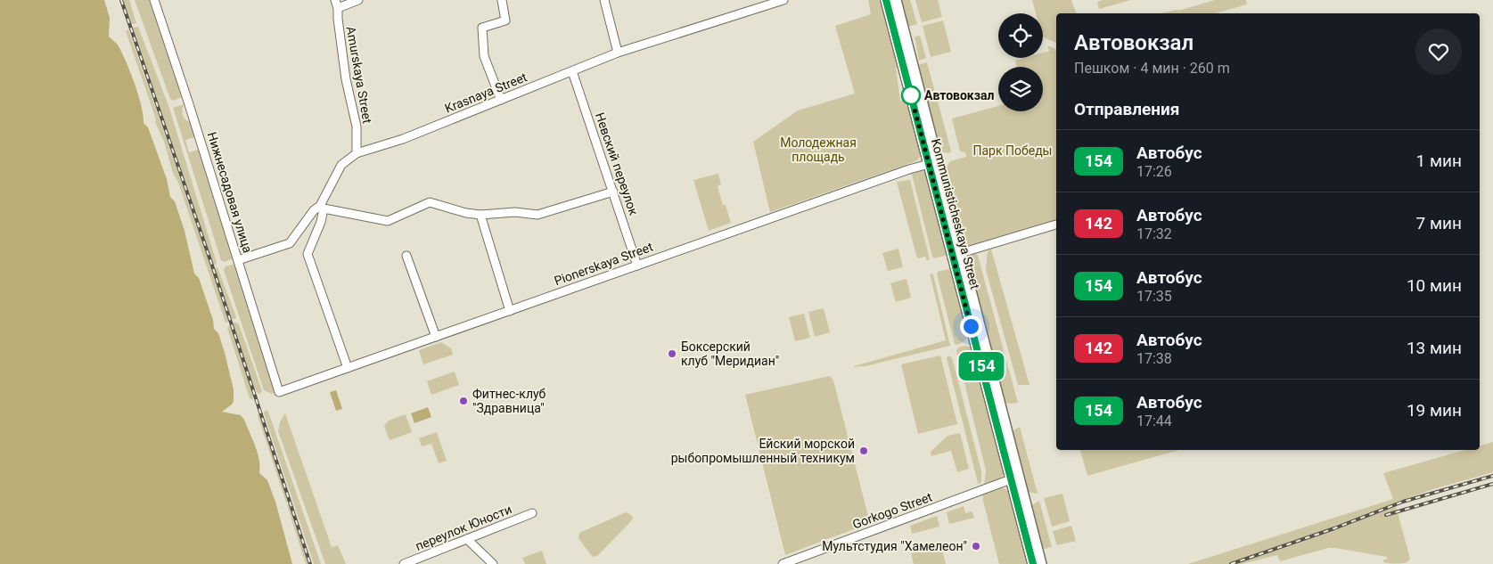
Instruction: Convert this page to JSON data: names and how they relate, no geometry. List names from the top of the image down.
{
  "streets": {
    "main road": ["Kommunisticheskaya Street"],
    "street": [
      "Amurskaya Street",
      "Krasnaya Street",
      "Невский переулок",
      "Нижнесадовая улица",
      "Pionerskaya Street",
      "Gorkogo Street",
      "переулок Юности"
    ]
  },
  "crossings": [
    ["Amurskaya Street", "Krasnaya Street"],
    ["Krasnaya Street", "Невский переулок"],
    ["Krasnaya Street", "Нижнесадовая улица"],
    ["Невский переулок", "Pionerskaya Street"],
    ["Нижнесадовая улица", "Pionerskaya Street"],
    ["Kommunisticheskaya Street", "Pionerskaya Street"],
    ["Kommunisticheskaya Street", "Gorkogo Street"]
  ],
  "parks": ["Молодежная площадь", "Парк Победы"],
  "places": [
    "Автовокзал",
    "Боксерский клуб \"Меридиан\"",
    "Фитнес-клуб \"Здравница\"",
    "Ейский морской рыбопромышленный техникум",
    "Мультстудия \"Хамелеон\""
  ],
  "lines": ["bus line 154"],
  "page": {
    "on_map": "154",
    "heading": [
      ["Автовокзал", "Пешком · 4 мин · 260 m"],
      "Отправления"
    ],
    "list": [
      {
        "mark": "154",
        "name": "Автобус",
        "note": "17:26",
        "value": "1 мин"
      },
      {
        "mark": "142",
        "name": "Автобус",
        "note": "17:32",
        "value": "7 мин"
      },
      {
        "mark": "154",
        "name": "Автобус",
        "note": "17:35",
        "value": "10 мин"
      },
      {
        "mark": "142",
        "name": "Автобус",
        "note": "17:38",
        "value": "13 мин"
      },
      {
        "mark": "154",
        "name": "Автобус",
        "note": "17:44",
        "value": "19 мин"
      }
    ]
  }
}
